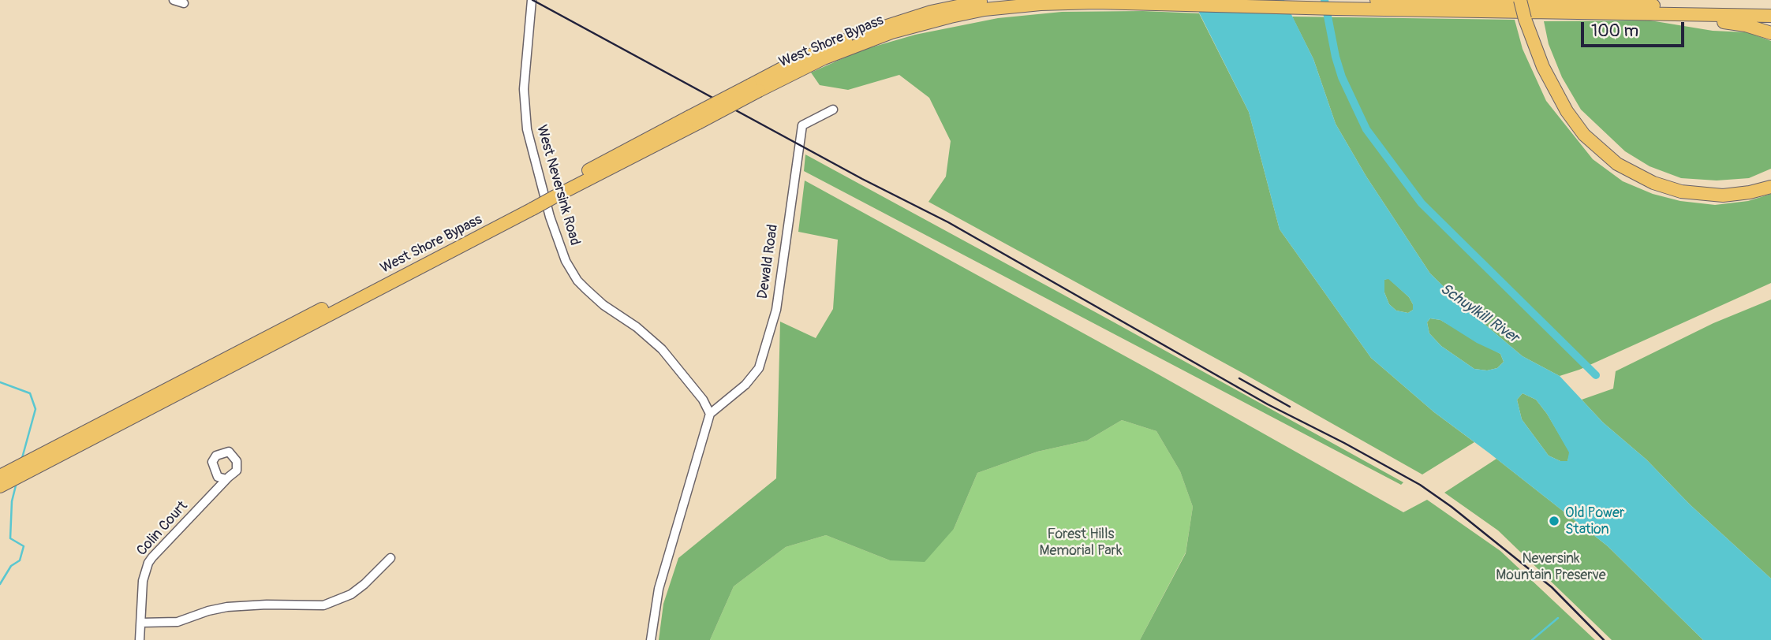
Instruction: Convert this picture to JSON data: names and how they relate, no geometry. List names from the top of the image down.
{
  "streets": {
    "highway": ["West Shore Bypass"],
    "street": ["West Neversink Road", "Dewald Road", "Colin Court"]
  },
  "crossings": [
    ["West Neversink Road", "Dewald Road"]
  ],
  "water": ["Schuylkill River"],
  "parks": ["Forest Hills Memorial Park", "Neversink Mountain Preserve"],
  "places": ["Old Power Station"],
  "scale_bar": "100 m"
}
